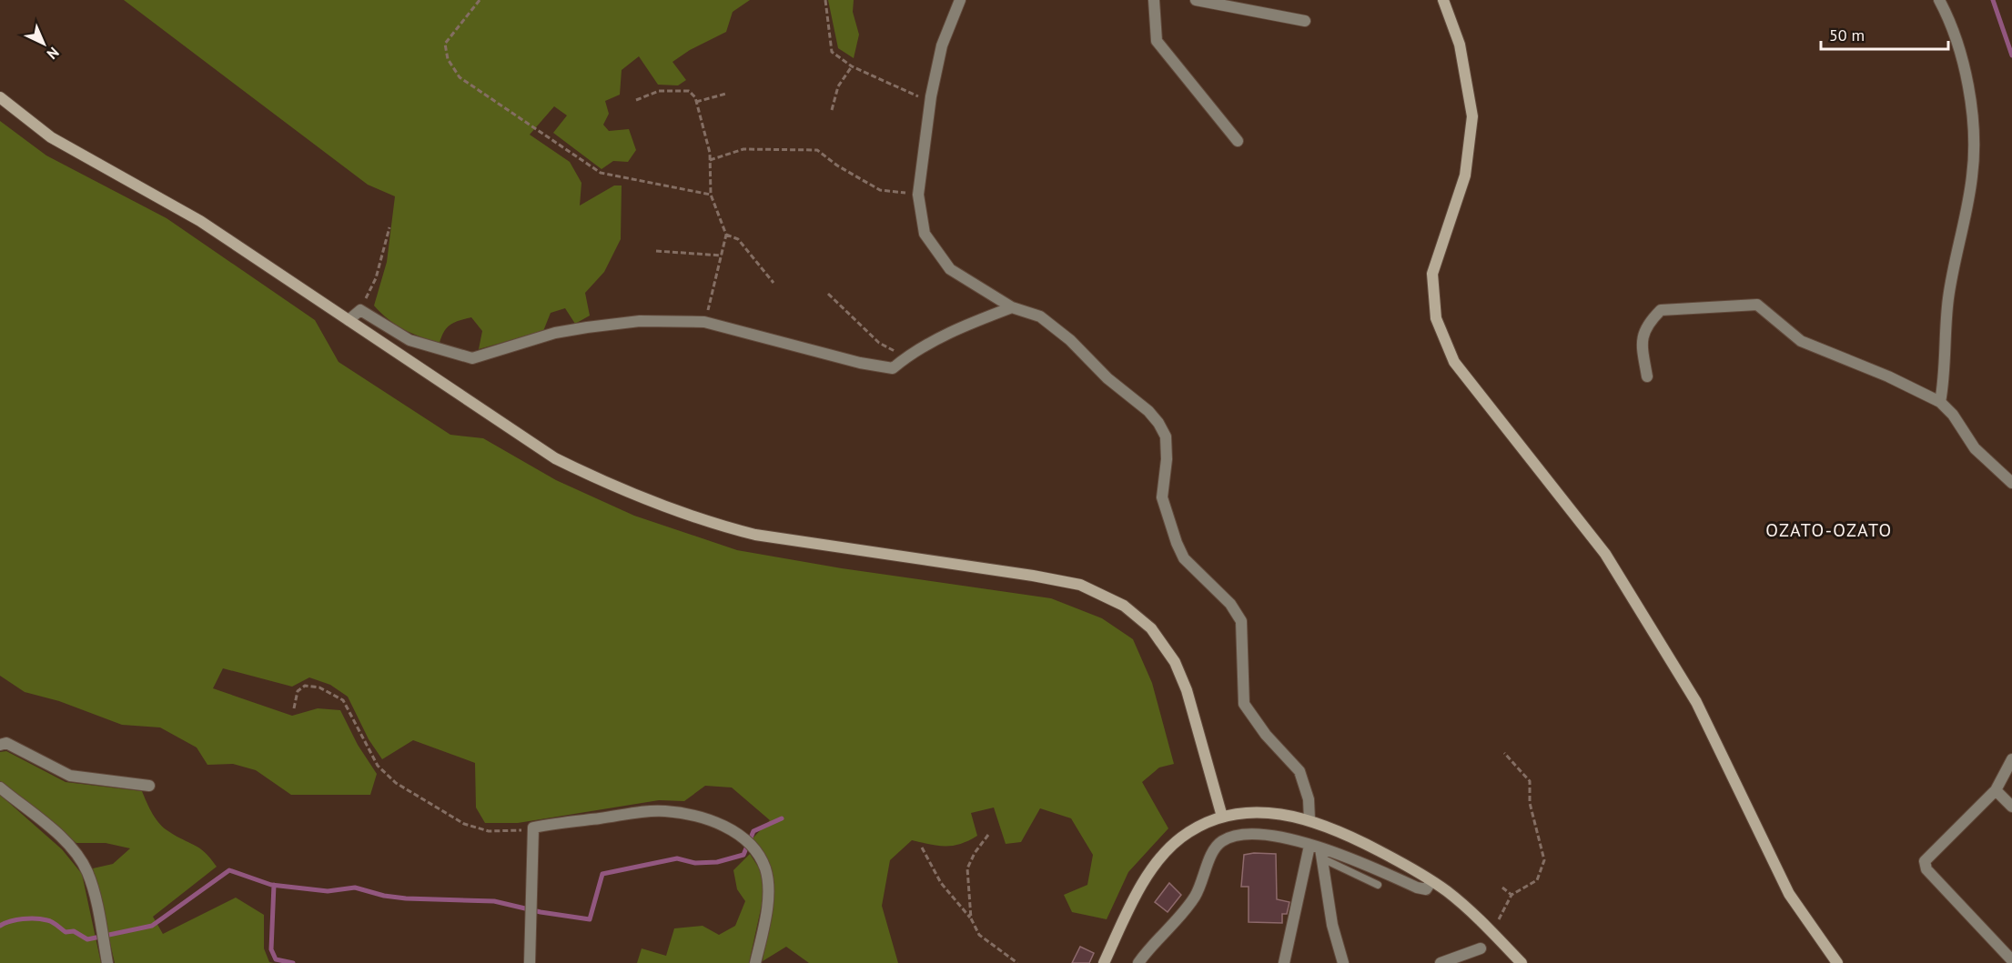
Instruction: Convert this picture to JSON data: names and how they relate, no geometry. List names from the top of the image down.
{
  "districts": ["OZATO-OZATO"],
  "scale_bar": "50 m",
  "north": "bottom right"
}
